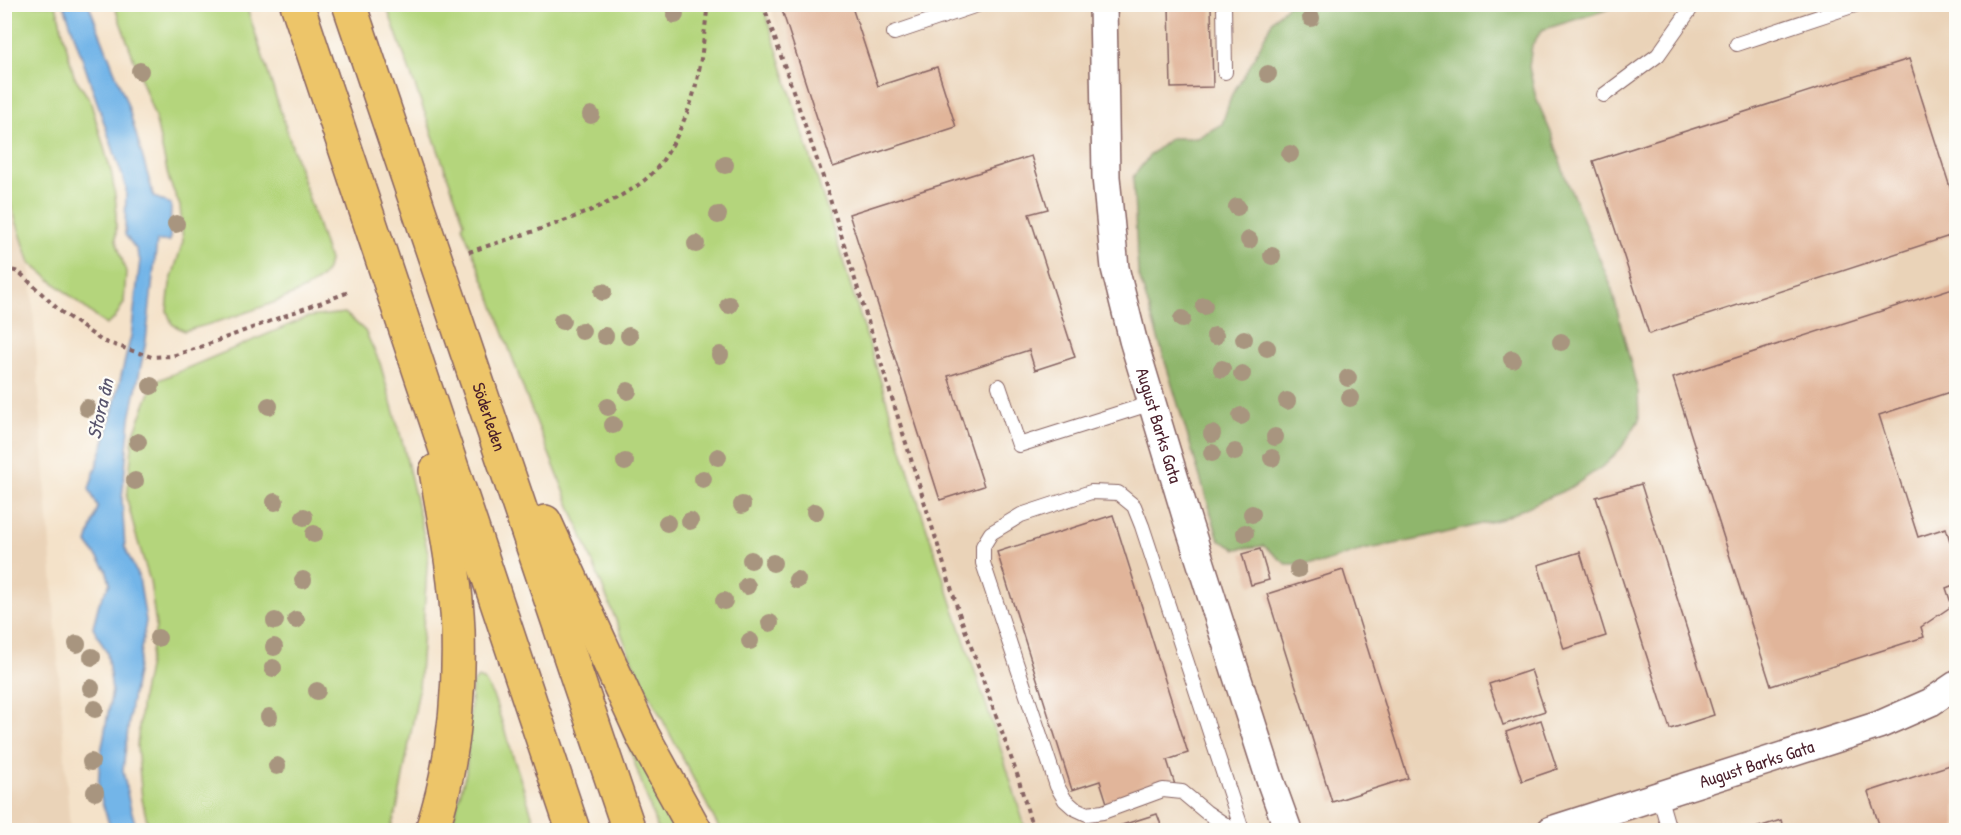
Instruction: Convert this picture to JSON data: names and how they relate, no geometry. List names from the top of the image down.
{
  "streets": {
    "highway": ["Söderleden"],
    "street": ["August Barks Gata"]
  },
  "water": ["Stora ån"]
}
